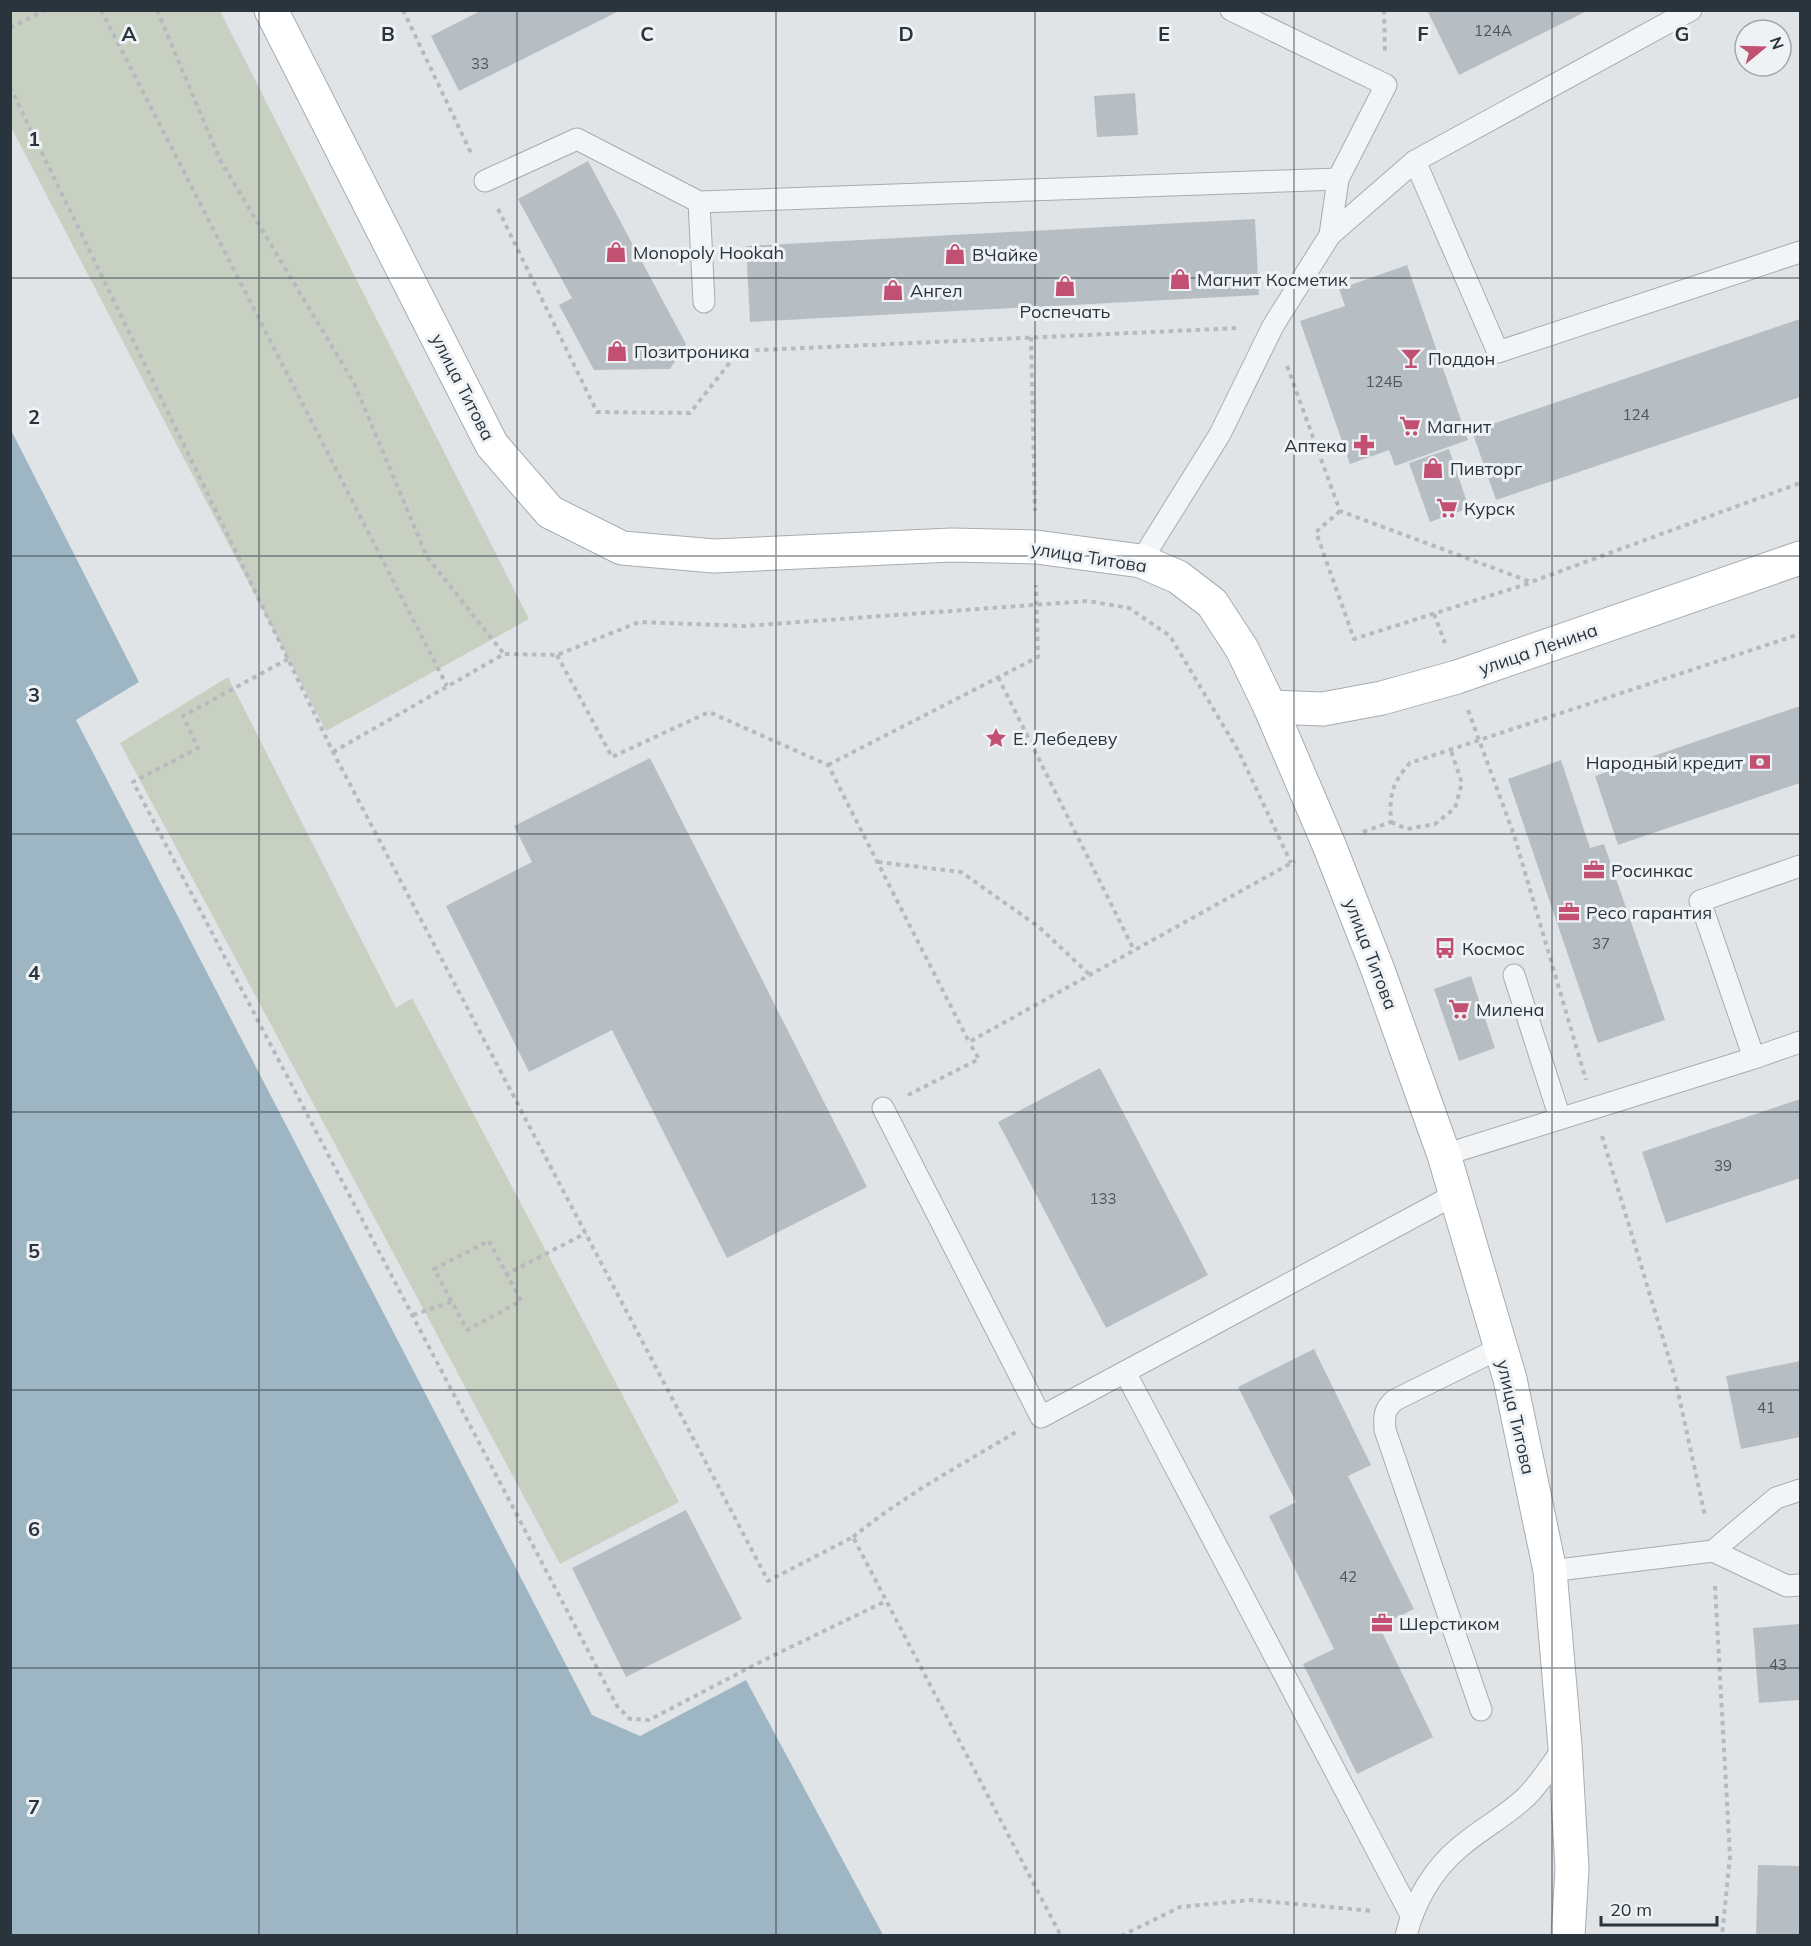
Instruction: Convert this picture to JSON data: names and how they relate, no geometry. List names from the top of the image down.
{
  "streets": {
    "main road": ["улица Титова", "улица Ленина"]
  },
  "crossings": [
    ["улица Титова", "улица Ленина"]
  ],
  "places": {
    "shop": [
      "Monopoly Hookah",
      "ВЧайке",
      "Магнит Косметик",
      "Роспечать",
      "Ангел",
      "Позитроника",
      "Пивторг"
    ],
    "bar": ["Поддон"],
    "supermarket": ["Магнит", "Курск", "Милена"],
    "pharmacy": ["Аптека"],
    "place": ["Е. Лебедеву"],
    "bank": ["Народный кредит"],
    "office": ["Росинкас", "Ресо гарантия", "Шерстиком"],
    "bus stop": ["Космос"]
  },
  "house_numbers": [
    "124А",
    "33",
    "124Б",
    "124",
    "37",
    "39",
    "133",
    "41",
    "42",
    "43"
  ],
  "scale_bar": "20 m",
  "north": "right",
  "grid": {
    "columns": [
      "A",
      "B",
      "C",
      "D",
      "E",
      "F",
      "G"
    ],
    "rows": [
      "1",
      "2",
      "3",
      "4",
      "5",
      "6",
      "7"
    ]
  }
}
